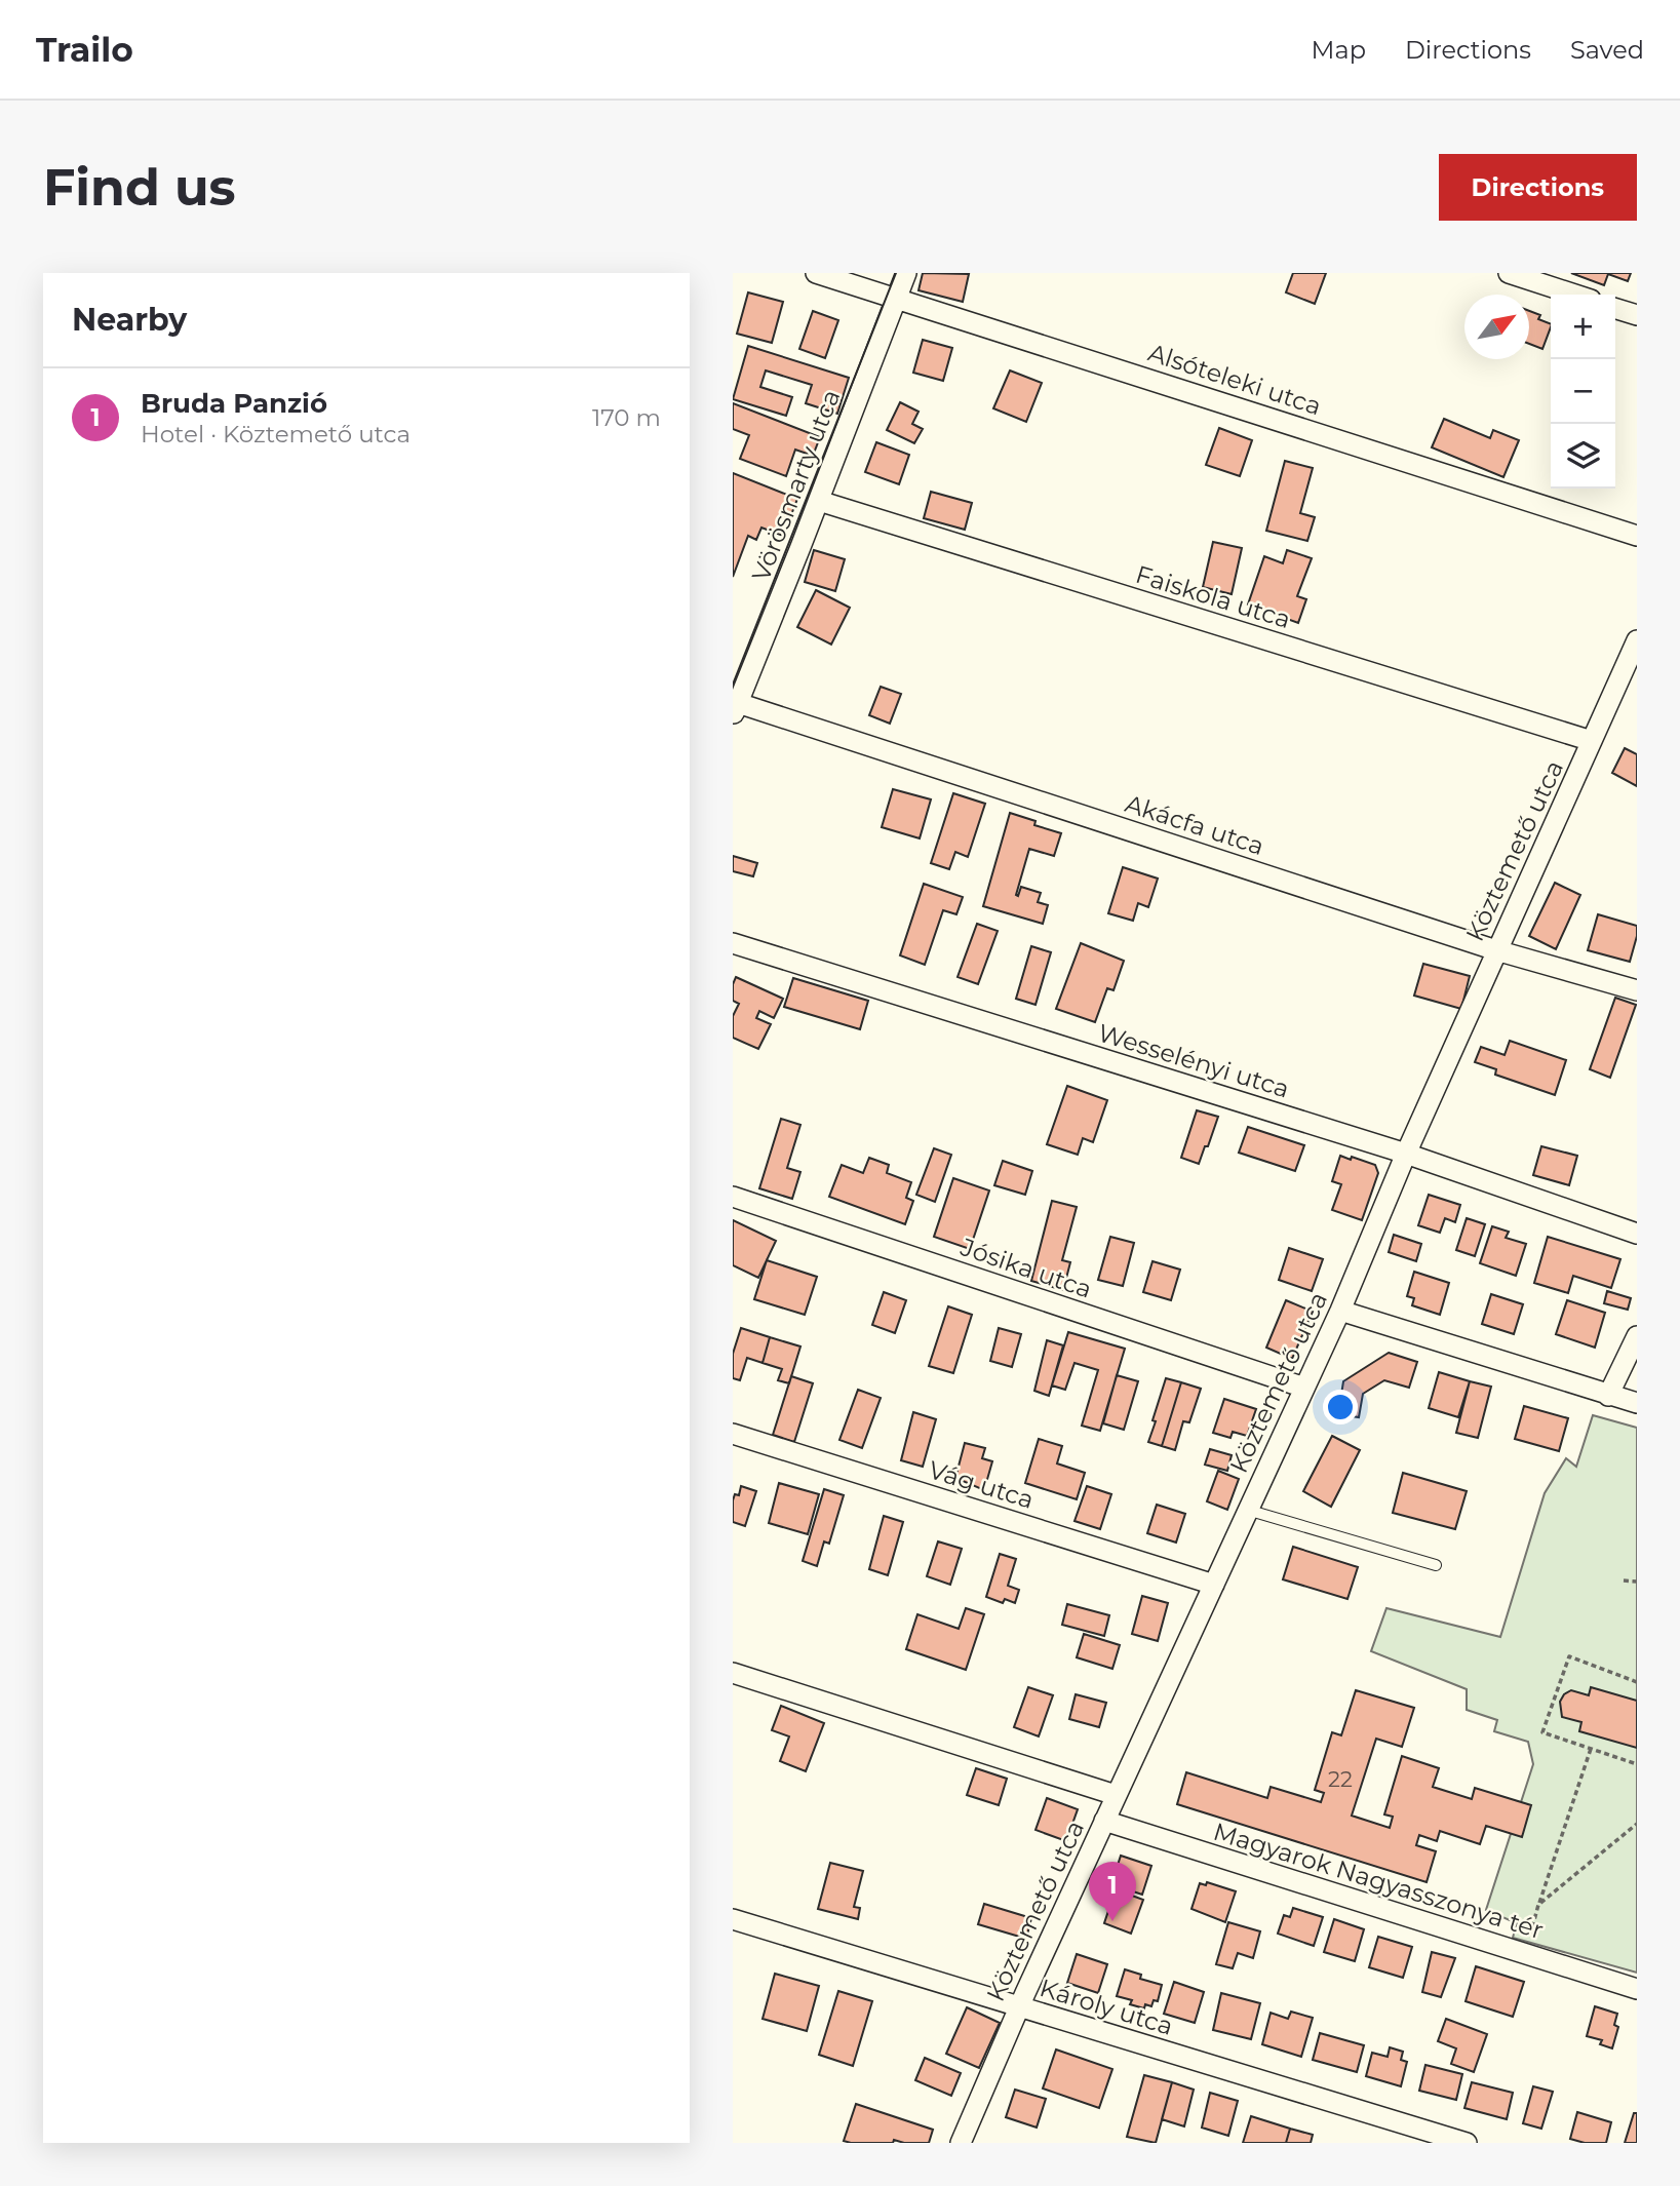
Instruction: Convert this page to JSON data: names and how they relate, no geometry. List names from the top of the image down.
{
  "streets": {
    "street": [
      "Alsóteleki utca",
      "Vörösmarty utca",
      "Faiskola utca",
      "Akácfa utca",
      "Köztemető utca",
      "Wesselényi utca",
      "Jósika utca",
      "Vág utca",
      "Magyarok Nagyasszonya tér",
      "Károly utca"
    ]
  },
  "crossings": [
    ["Alsóteleki utca", "Vörösmarty utca"],
    ["Vörösmarty utca", "Faiskola utca"],
    ["Vörösmarty utca", "Akácfa utca"],
    ["Faiskola utca", "Köztemető utca"],
    ["Akácfa utca", "Köztemető utca"],
    ["Köztemető utca", "Wesselényi utca"],
    ["Köztemető utca", "Jósika utca"],
    ["Köztemető utca", "Vág utca"],
    ["Köztemető utca", "Magyarok Nagyasszonya tér"],
    ["Köztemető utca", "Károly utca"]
  ],
  "house_numbers": ["22"],
  "north": "top right",
  "page": {
    "header": "Trailo",
    "nav": ["Map", "Directions", "Saved"],
    "buttons": "Directions",
    "title": "Find us",
    "heading": "Nearby",
    "map_buttons": ["+", "−"],
    "list": [
      {
        "mark": "1",
        "name": "Bruda Panzió",
        "note": "Hotel · Köztemető utca",
        "value": "170 m"
      }
    ],
    "pins": "1"
  }
}
